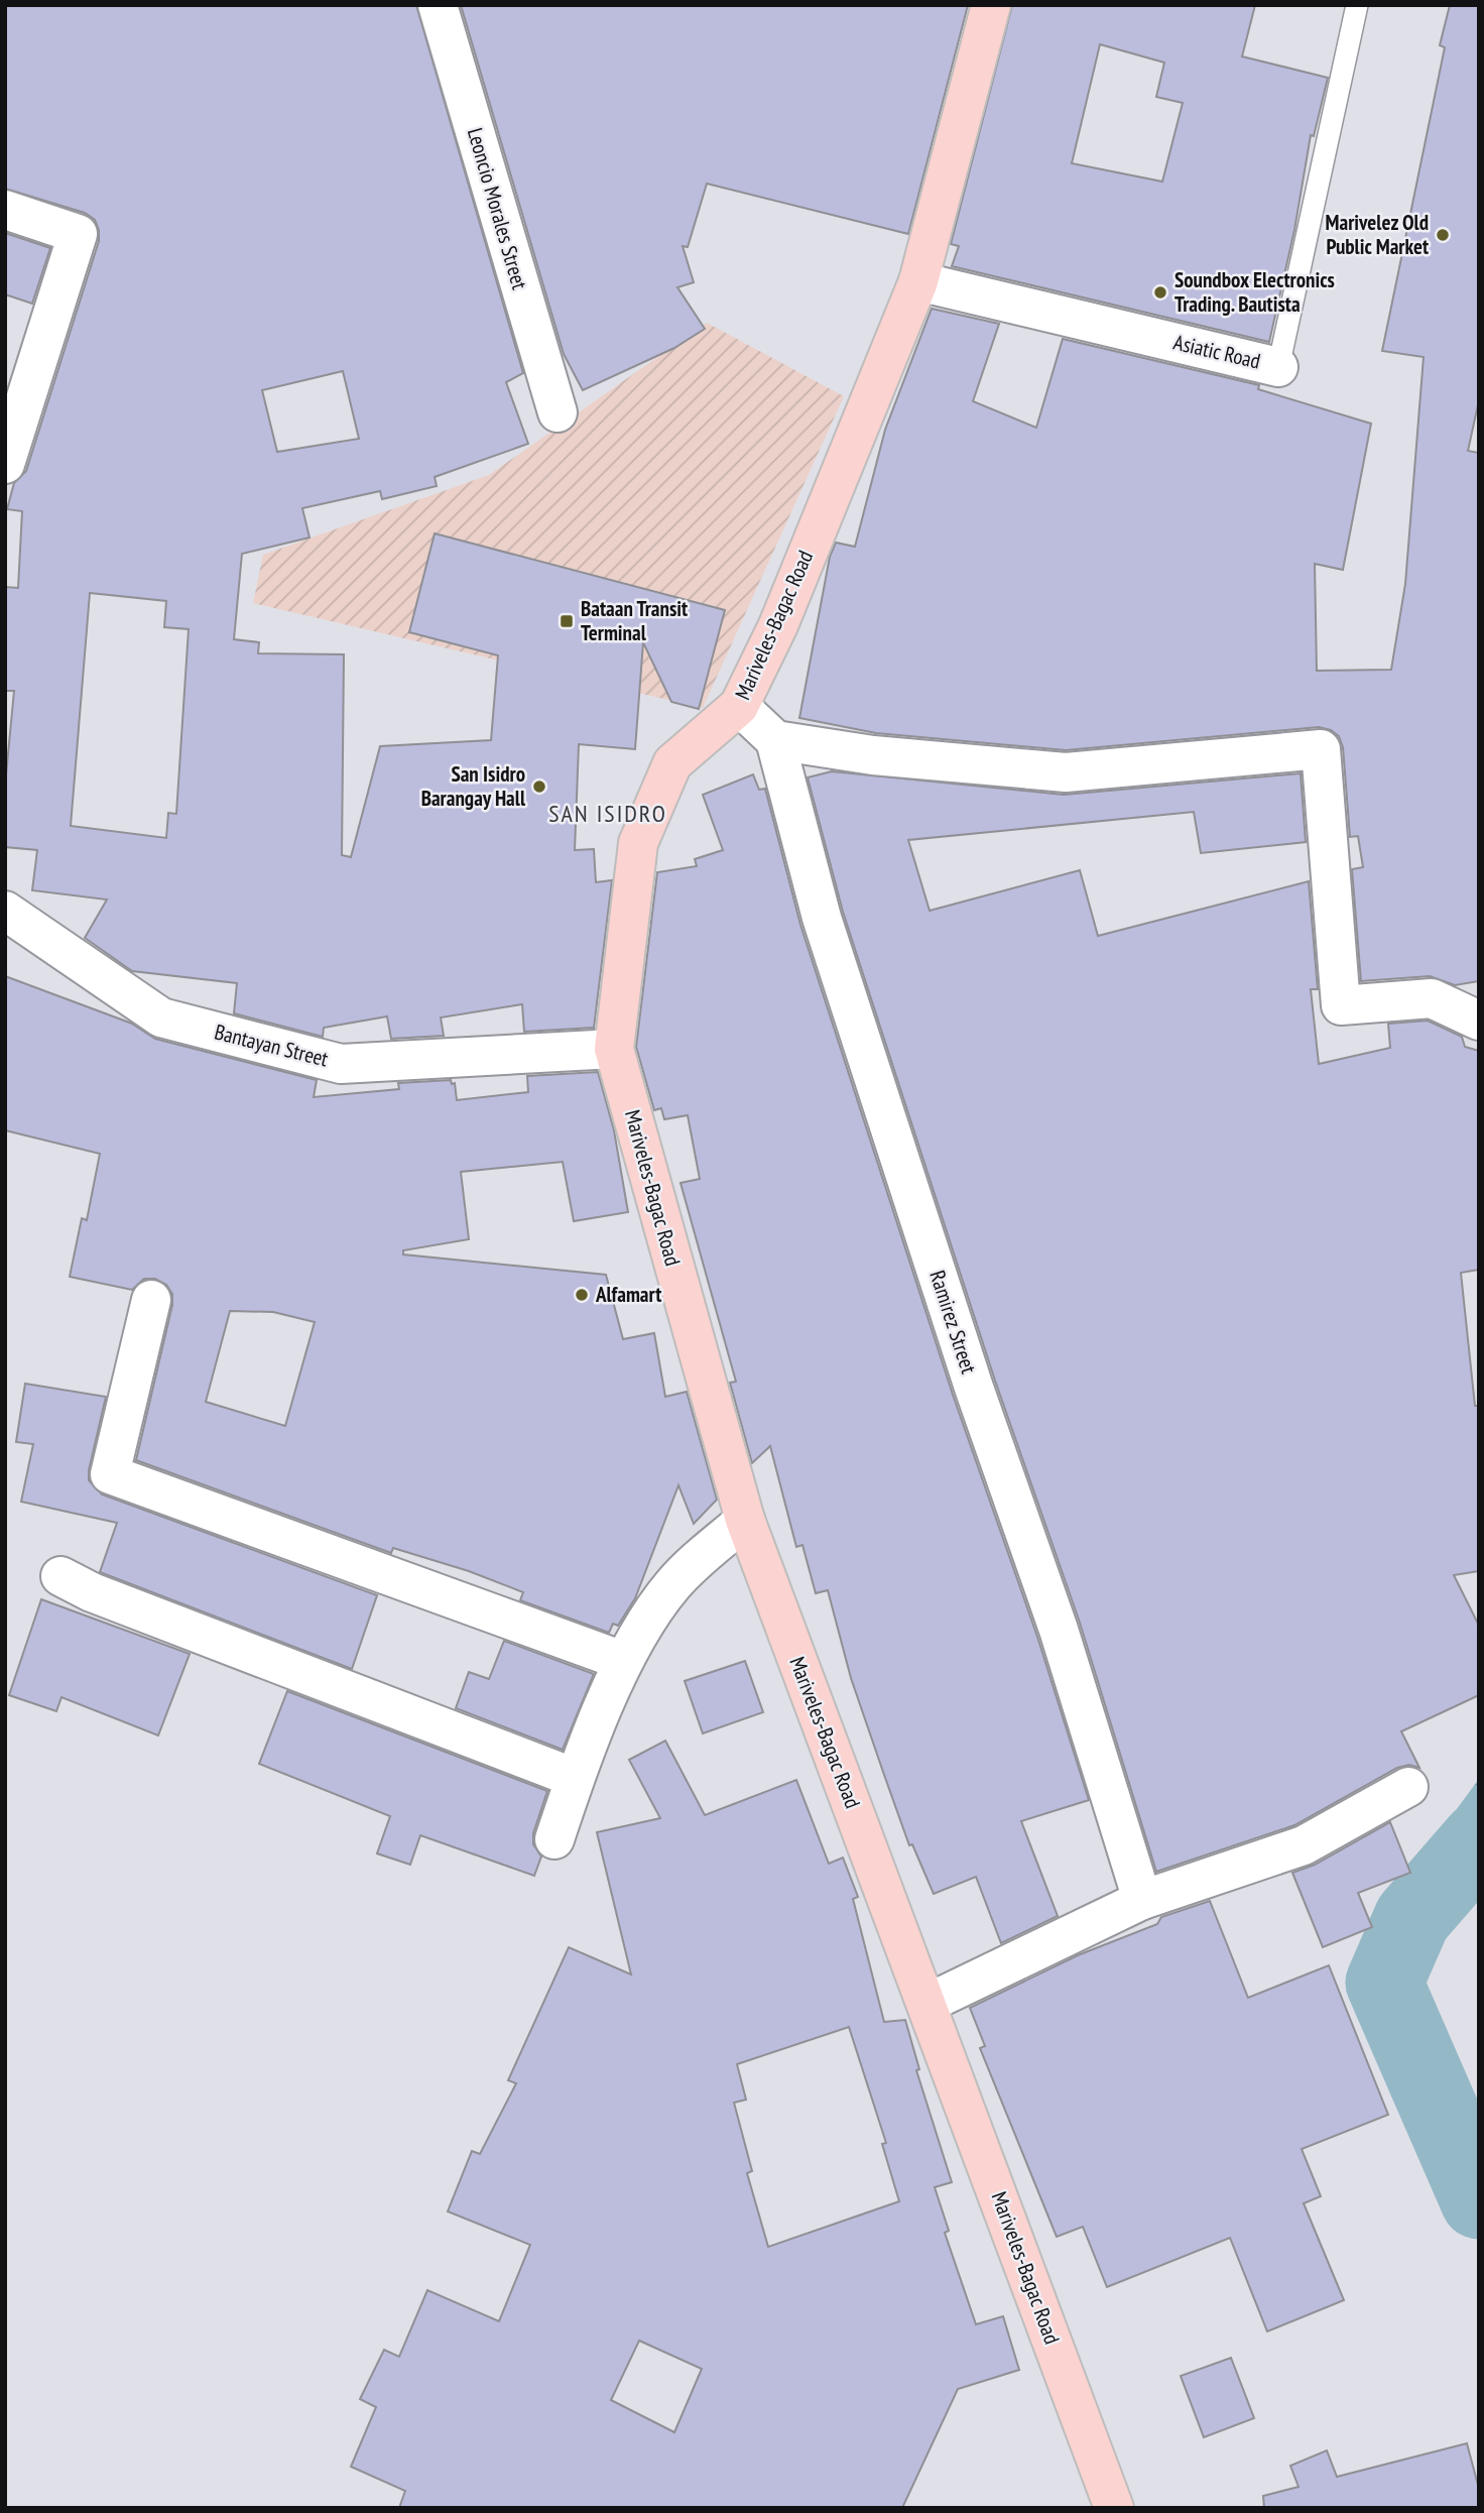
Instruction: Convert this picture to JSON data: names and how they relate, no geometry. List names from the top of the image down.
{
  "streets": {
    "main road": ["Mariveles-Bagac Road"],
    "street": [
      "Leoncio Morales Street",
      "Asiatic Road",
      "Bantayan Street",
      "Ramirez Street"
    ]
  },
  "crossings": [
    ["Asiatic Road", "Mariveles-Bagac Road"],
    ["Mariveles-Bagac Road", "Bantayan Street"]
  ],
  "districts": ["SAN ISIDRO"],
  "places": {
    "other": [
      "Marivelez Old Public Market",
      "Soundbox Electronics Trading. Bautista",
      "San Isidro Barangay Hall",
      "Alfamart"
    ],
    "transit": ["Bataan Transit Terminal"]
  }
}
